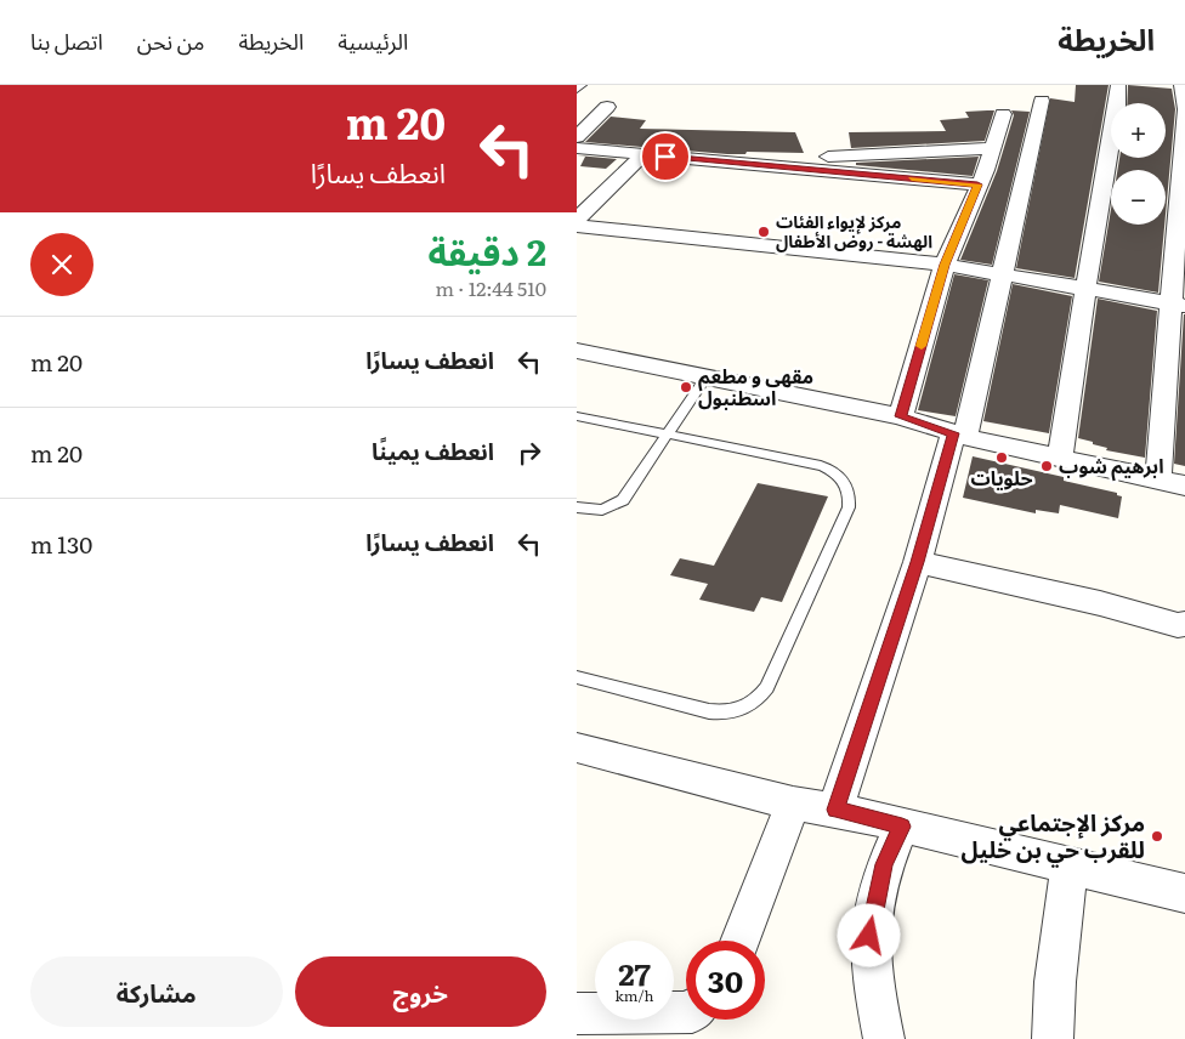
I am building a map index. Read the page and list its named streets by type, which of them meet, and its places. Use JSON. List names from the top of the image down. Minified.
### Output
{"places":["مركز لإيواء الفئات الهشة - روض الأطفال","مقهى و مطعم اسطنبول","حلويات","ابرهيم شوب","مركز الإجتماعي للقرب حي بن خليل"],"page":{"header":"الخريطة","nav":["الرئيسية","الخريطة","من نحن","اتصل بنا"],"turn":["20 m","انعطف يسارًا"],"map_buttons":["+","−"],"heading":["2 دقيقة","510 m · 12:44"],"list":[{"name":"انعطف يسارًا","value":"20 m"},{"name":"انعطف يمينًا","value":"20 m"},{"name":"انعطف يسارًا","value":"130 m"}],"speed":"27 km/h","limit":"30","buttons":["خروج","مشاركة"]}}
